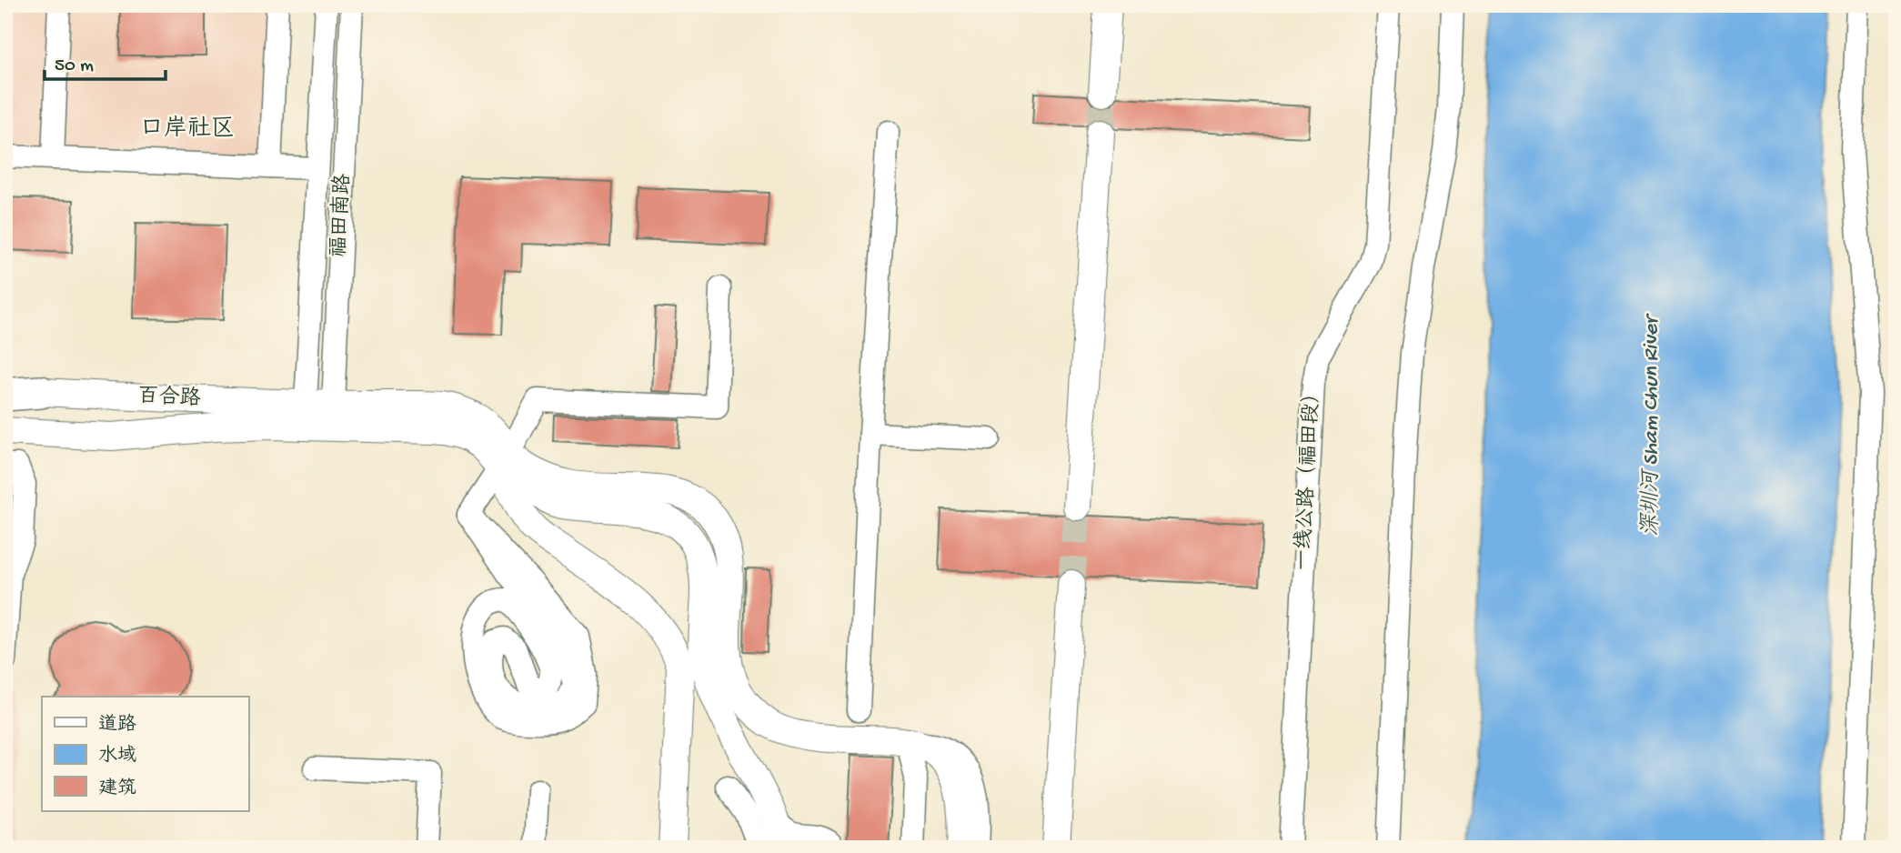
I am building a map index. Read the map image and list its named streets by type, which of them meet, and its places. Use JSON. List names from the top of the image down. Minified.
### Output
{"streets":{"main road":["百合路"],"street":["福田南路","一线公路（福田段）"]},"crossings":[["福田南路","百合路"]],"districts":["口岸社区"],"water":["深圳河 Sham Chun River"],"legend":["道路","水域","建筑"],"scale_bar":"50 m"}
